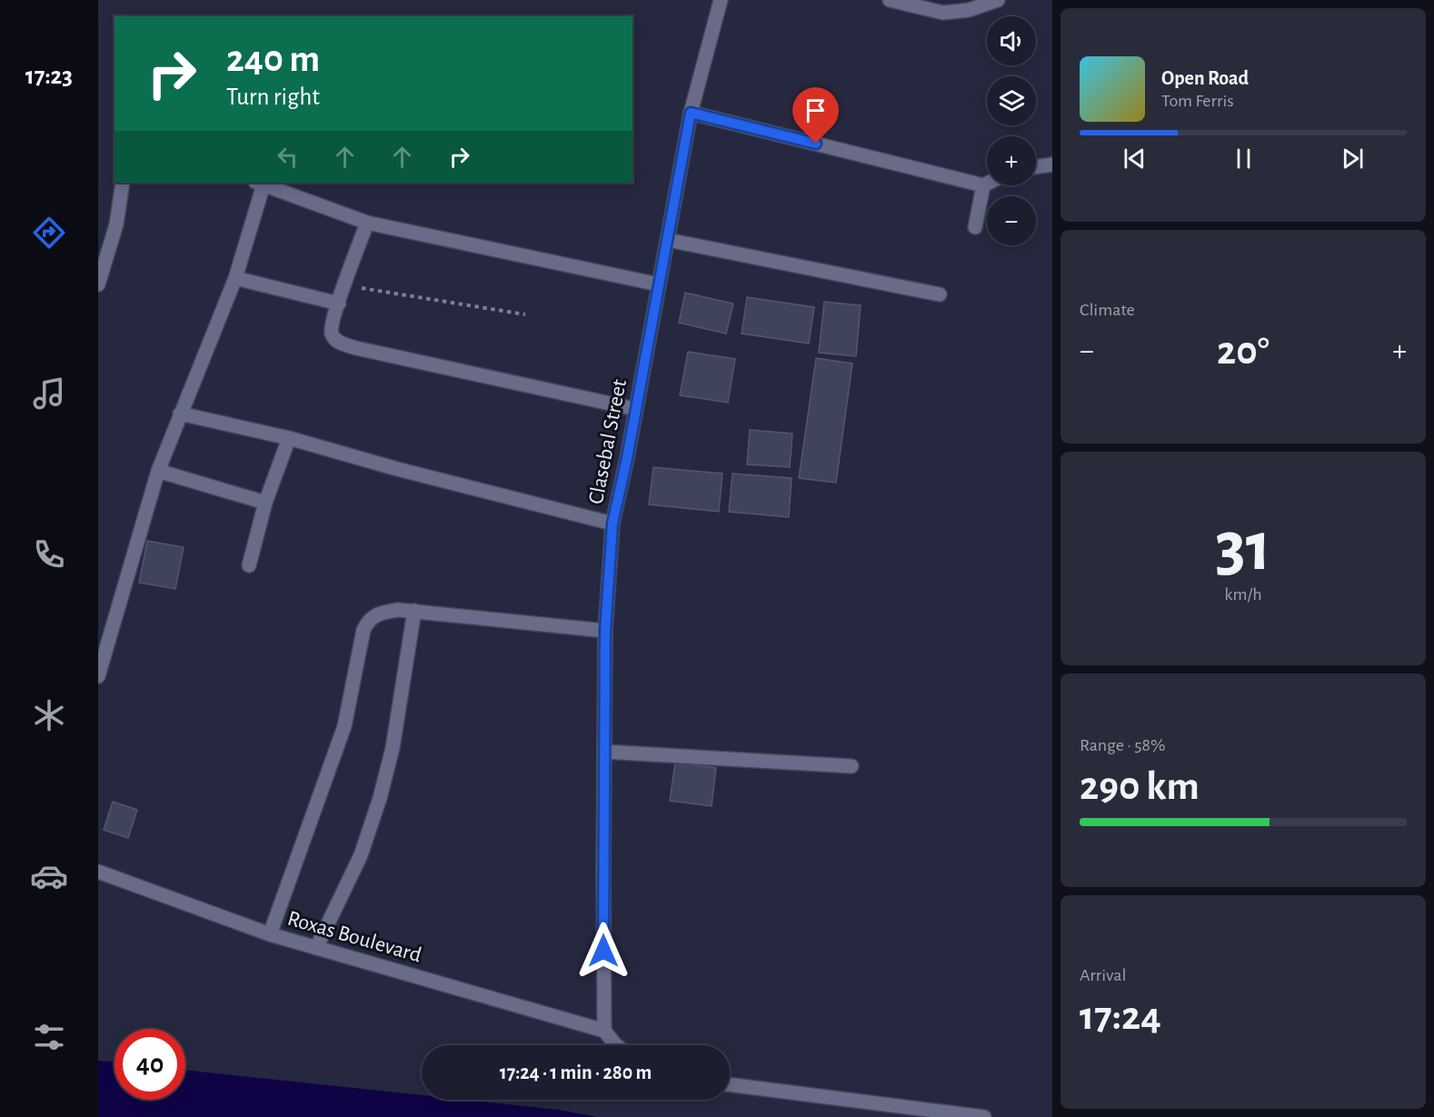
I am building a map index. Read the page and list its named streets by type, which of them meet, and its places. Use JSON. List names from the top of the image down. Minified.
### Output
{"streets":{"street":["Clasebal Street","Roxas Boulevard"]},"crossings":[["Clasebal Street","Roxas Boulevard"]],"page":{"tabs":"17:23","map_buttons":["+","−"],"turn":["240 m","Turn right"],"song":["Open Road","Tom Ferris"],"tile":["Climate",["31","km/h"],["Range · 58%","290 km"],["Arrival","17:24"]],"heat":["−","20°","+"],"limit":"40","trip":"17:24 · 1 min · 280 m"}}
